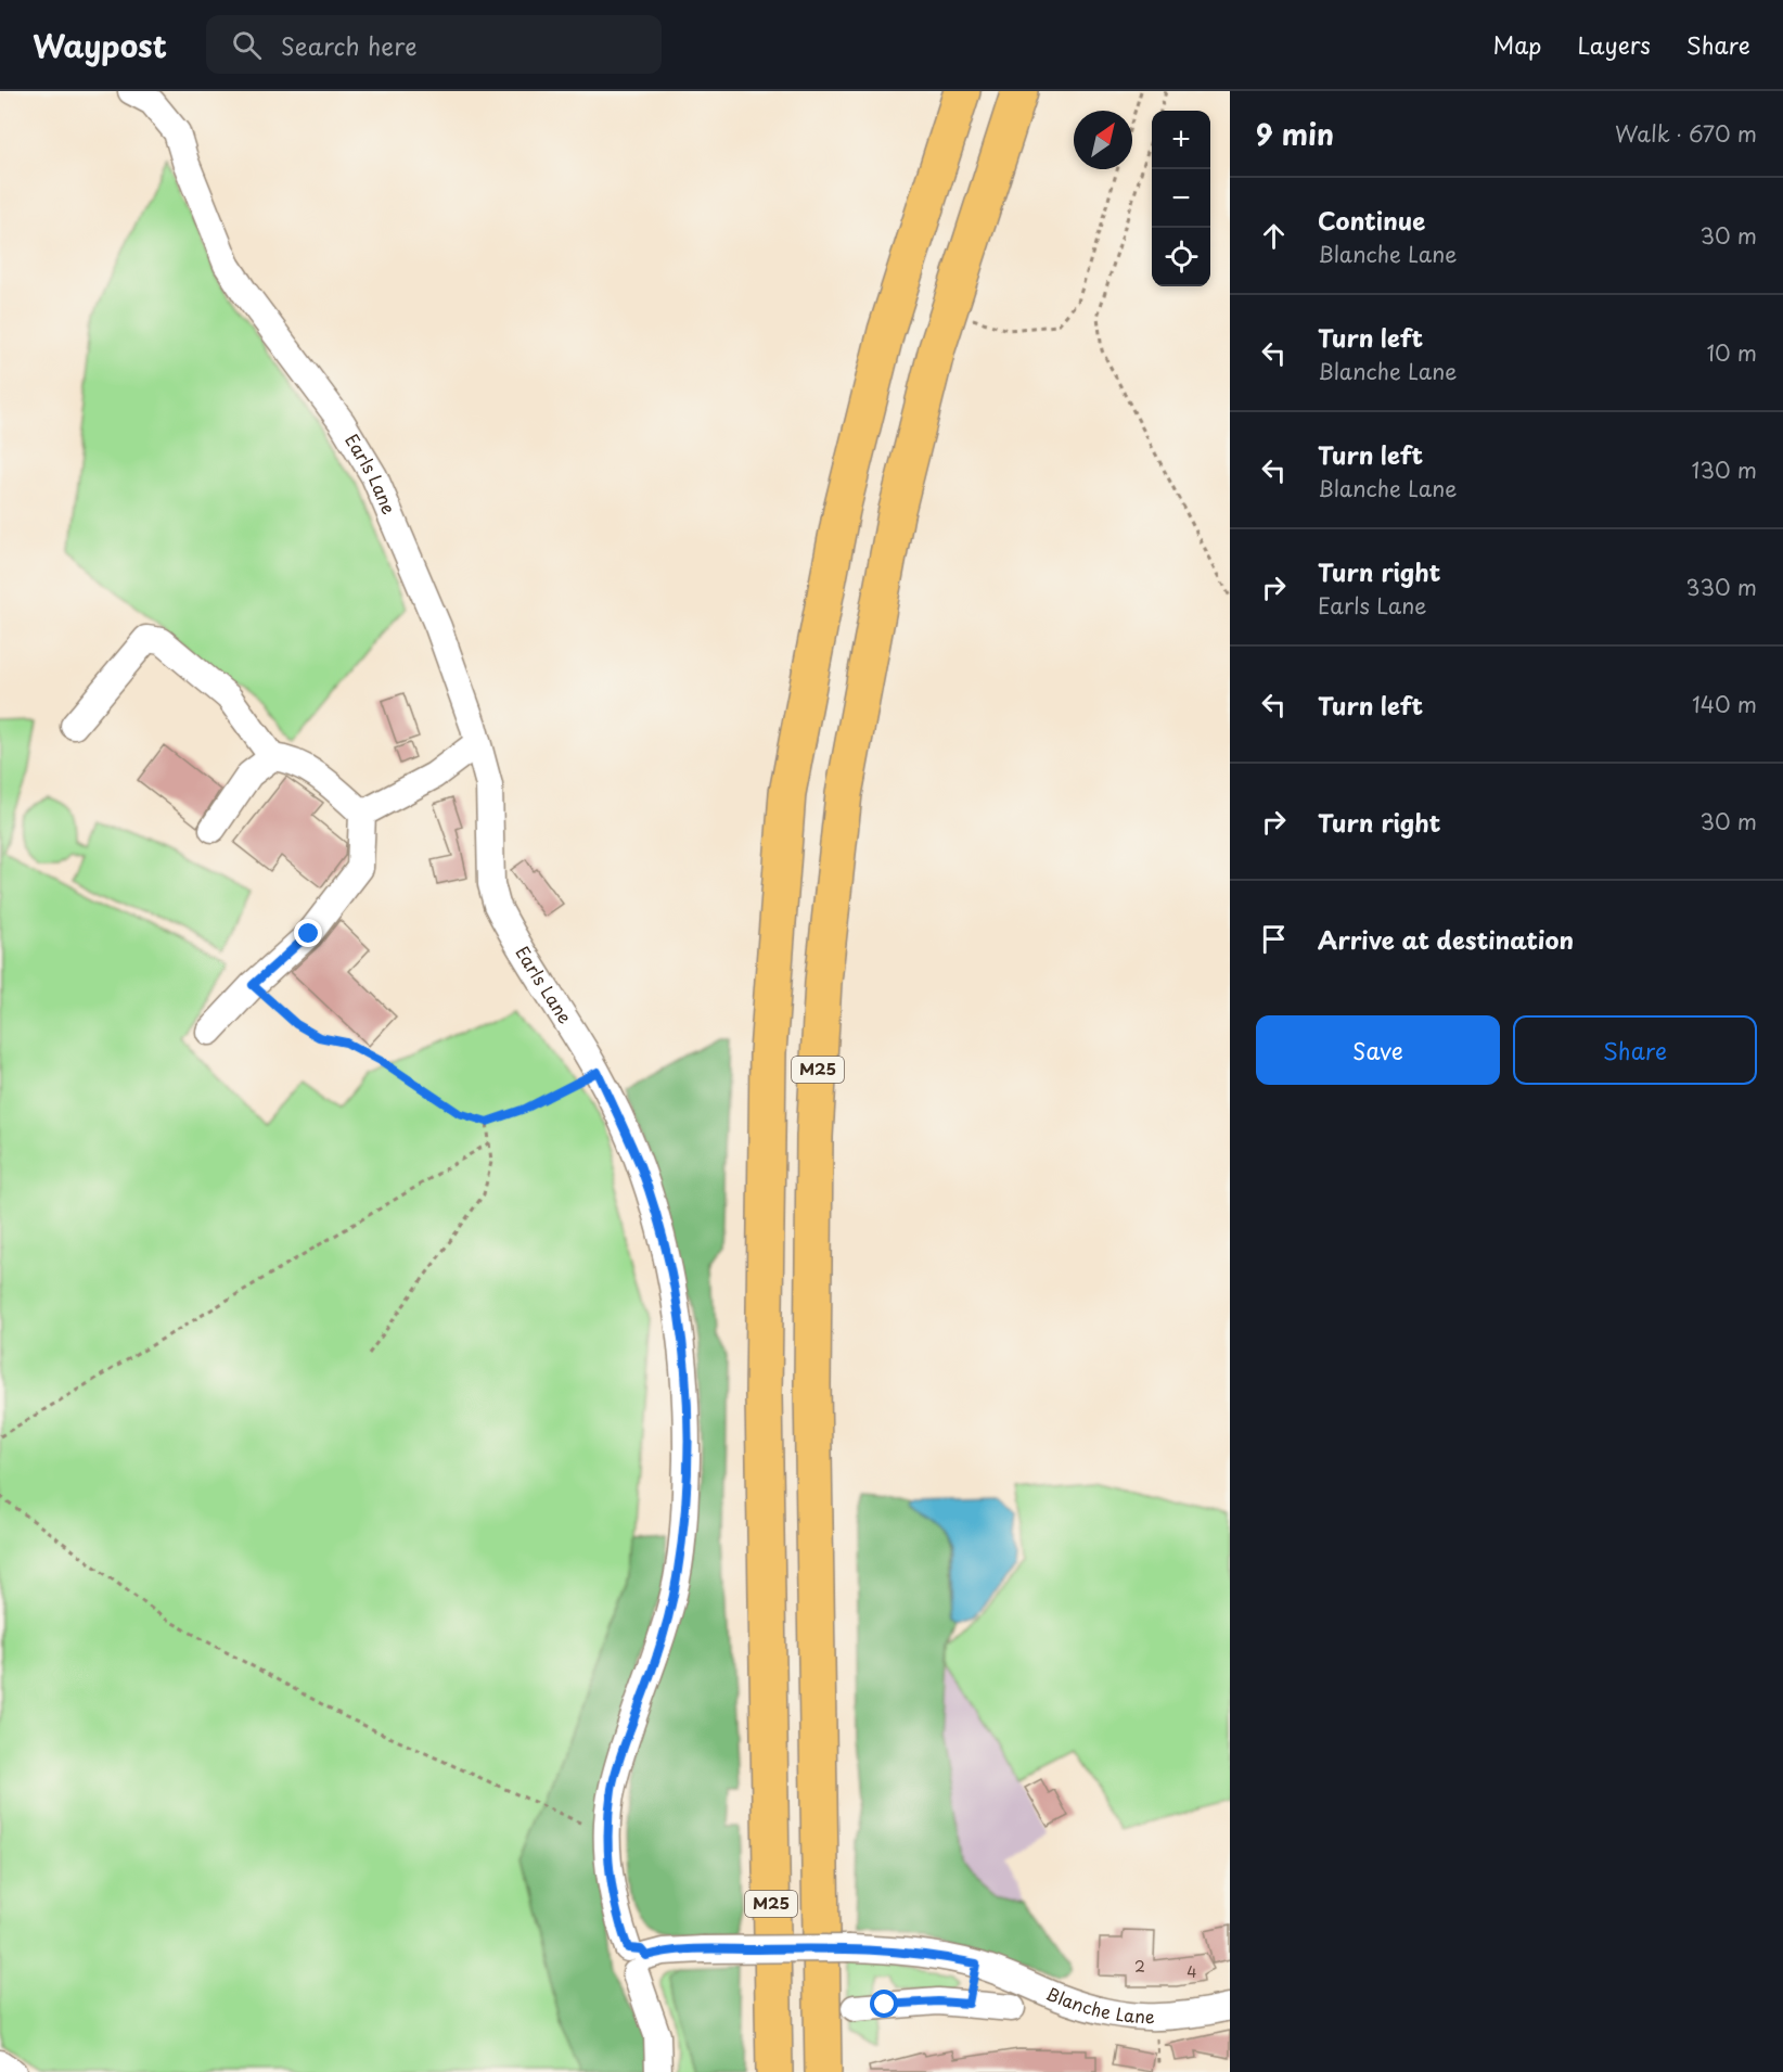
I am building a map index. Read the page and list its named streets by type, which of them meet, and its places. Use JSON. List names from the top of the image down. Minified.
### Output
{"streets":{"highway":["M25"],"street":["Earls Lane","Blanche Lane"]},"crossings":[["Earls Lane","Blanche Lane"]],"house_numbers":["2","4"],"north":"top right","page":{"header":"Waypost","search":"Search here","nav":["Map","Layers","Share"],"heading":["9 min","Walk · 670 m"],"map_buttons":["+","−"],"list":[["Continue","Blanche Lane","30 m"],["Turn left","Blanche Lane","10 m"],["Turn left","Blanche Lane","130 m"],["Turn right","Earls Lane","330 m"],["Turn left","140 m"],["Turn right","30 m"],"Arrive at destination"],"buttons":["Save","Share"]}}
